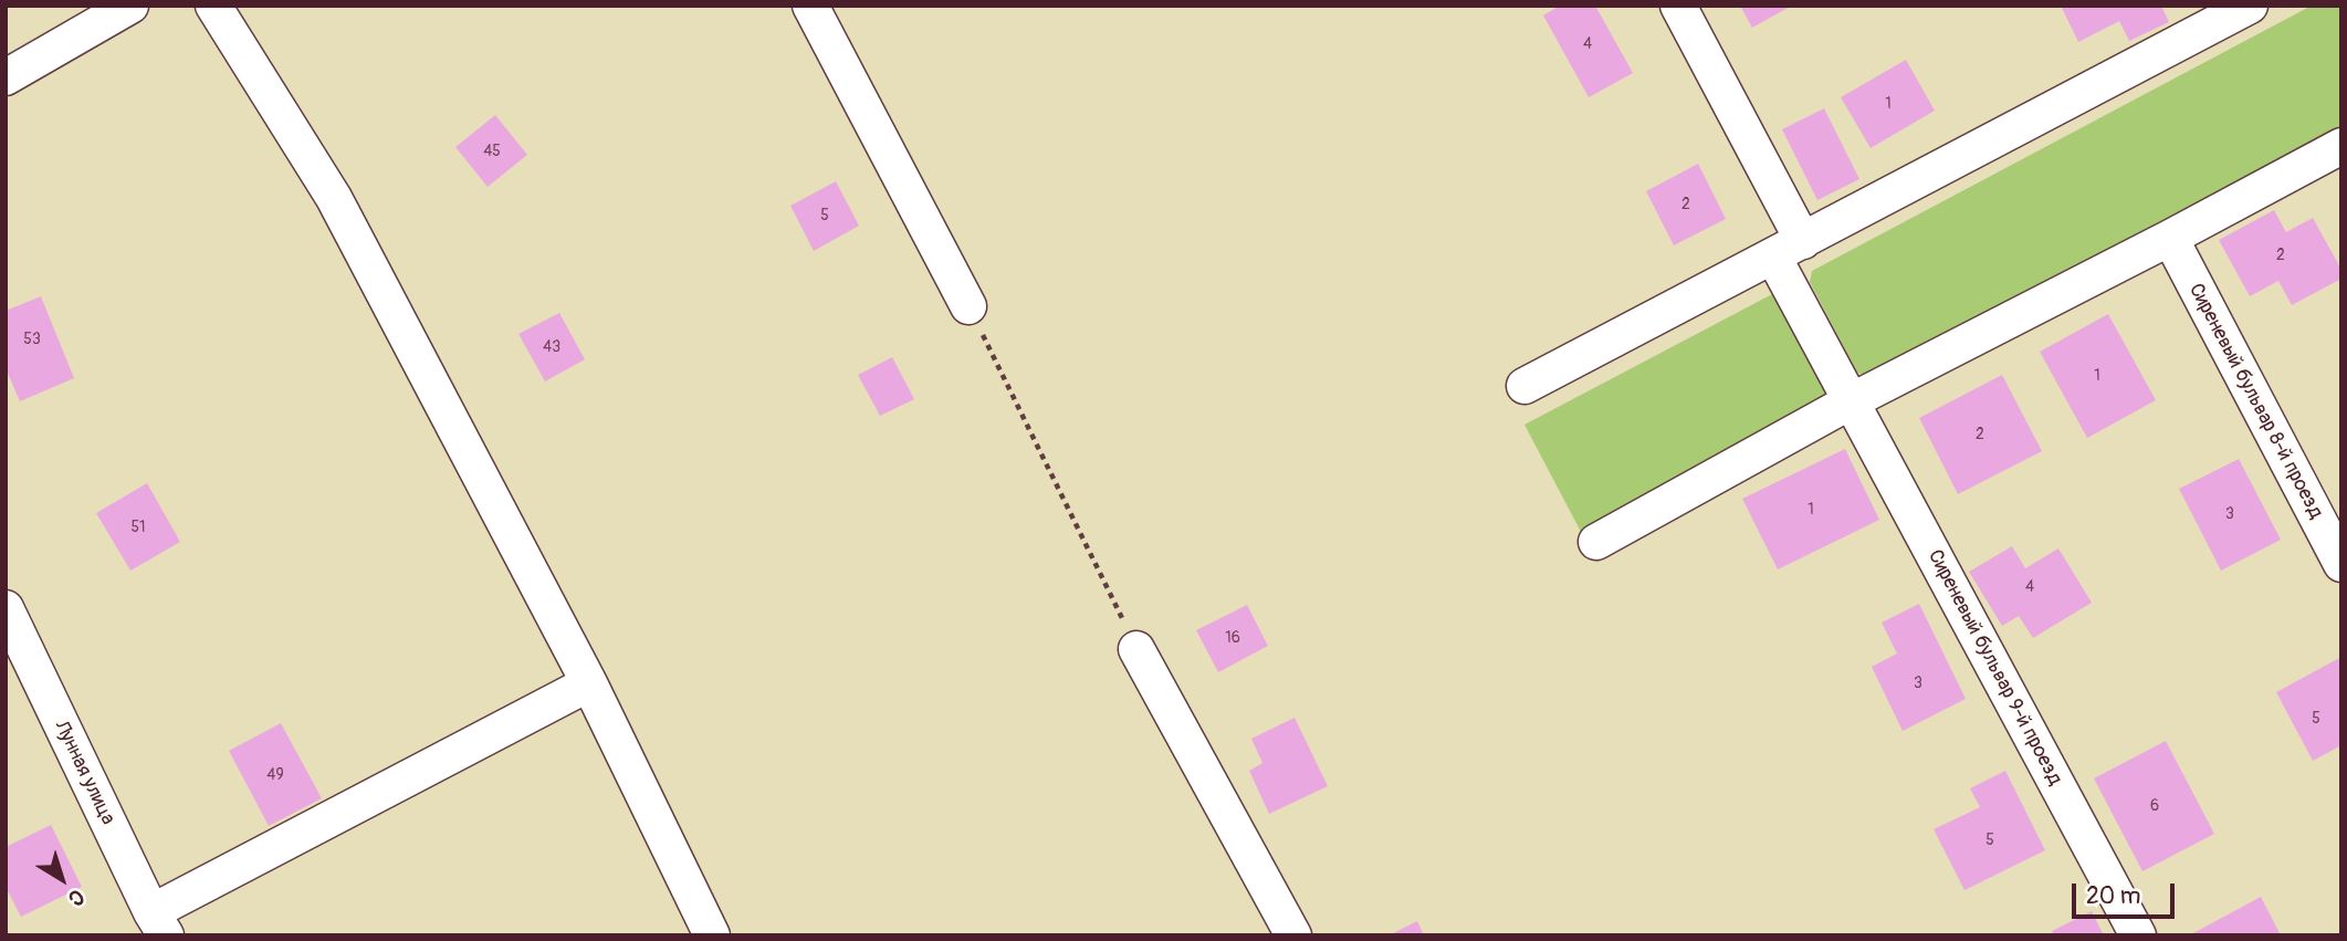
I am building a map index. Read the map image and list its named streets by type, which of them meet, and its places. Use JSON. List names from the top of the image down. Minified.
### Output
{"streets":{"street":["Сиреневый бульвар 8-й проезд","Сиреневый бульвар 9-й проезд","Лунная улица"]},"house_numbers":["4","1","45","2","5","2","53","43","1","2","1","3","51","4","16","3","5","49","6","5"],"scale_bar":"20 m","north":"bottom right"}
